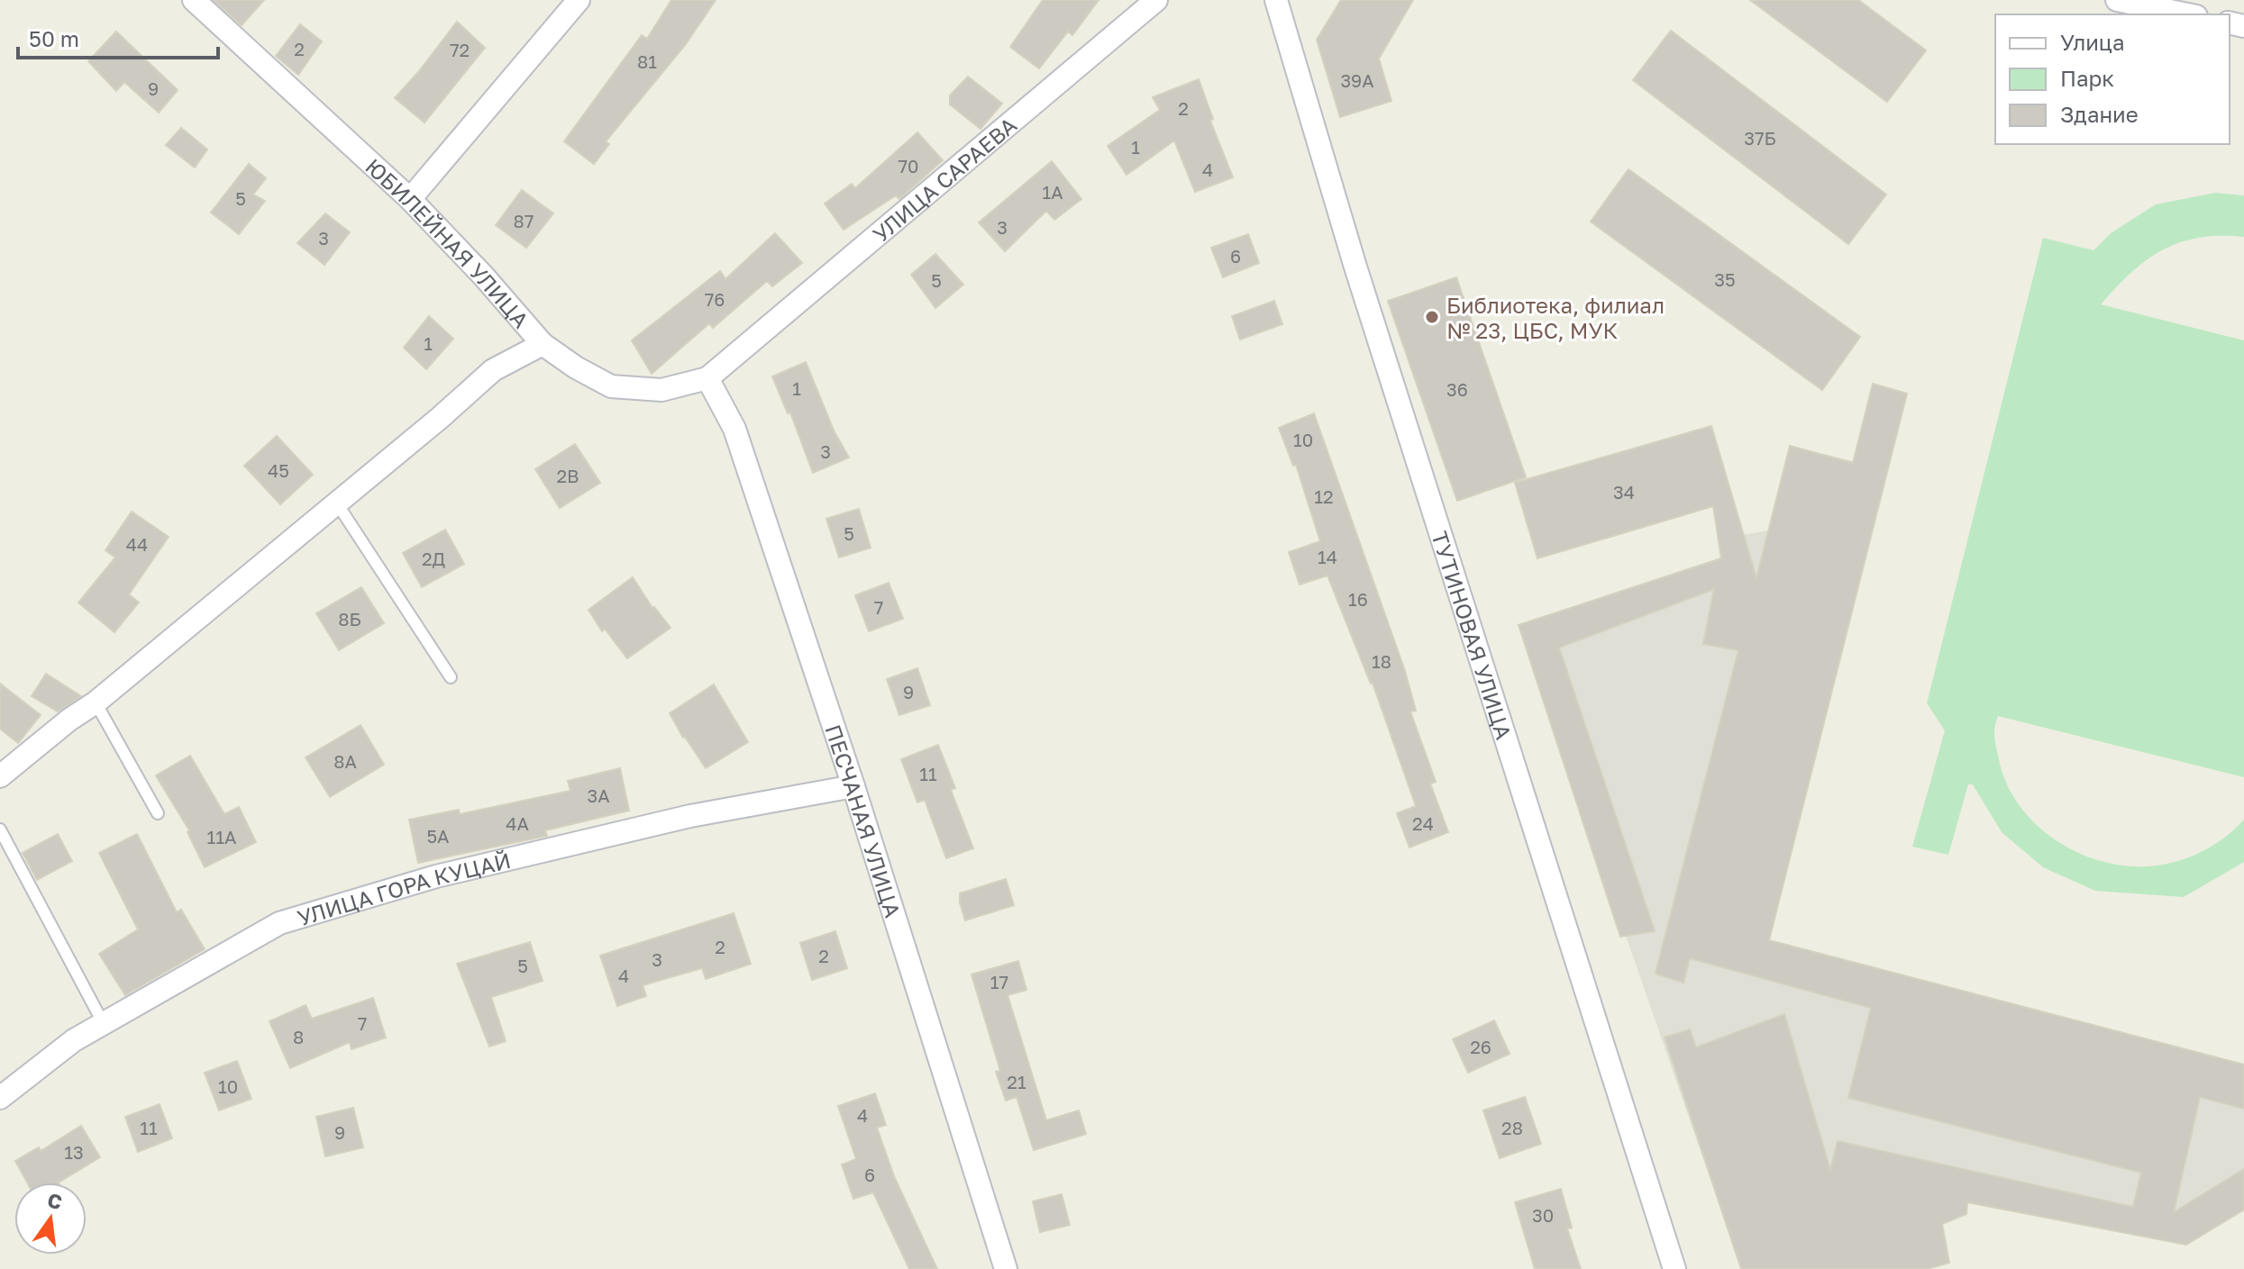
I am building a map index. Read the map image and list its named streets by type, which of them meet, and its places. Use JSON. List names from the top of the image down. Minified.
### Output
{"streets":{"street":["УЛИЦА САРАЕВА","ЮБИЛЕЙНАЯ УЛИЦА","ТУТИНОВАЯ УЛИЦА","ПЕСЧАНАЯ УЛИЦА","УЛИЦА ГОРА КУЦАЙ"]},"crossings":[["УЛИЦА САРАЕВА","ЮБИЛЕЙНАЯ УЛИЦА"],["ЮБИЛЕЙНАЯ УЛИЦА","ПЕСЧАНАЯ УЛИЦА"],["ПЕСЧАНАЯ УЛИЦА","УЛИЦА ГОРА КУЦАЙ"]],"places":["Библиотека, филиал № 23, ЦБС, МУК"],"house_numbers":["2","72","81","39А","9","2","37Б","1","70","4","1А","5","87","3","3","6","35","5","76","1","1","36","10","3","45","2В","34","12","5","44","14","2Д","16","7","8Б","18","9","8А","11","3А","4А","24","5А","11А","2","2","3","5","4","17","7","8","26","21","10","4","11","28","9","13","6","30"],"legend":["Улица","Парк","Здание"],"scale_bar":"50 m","north":"top"}
